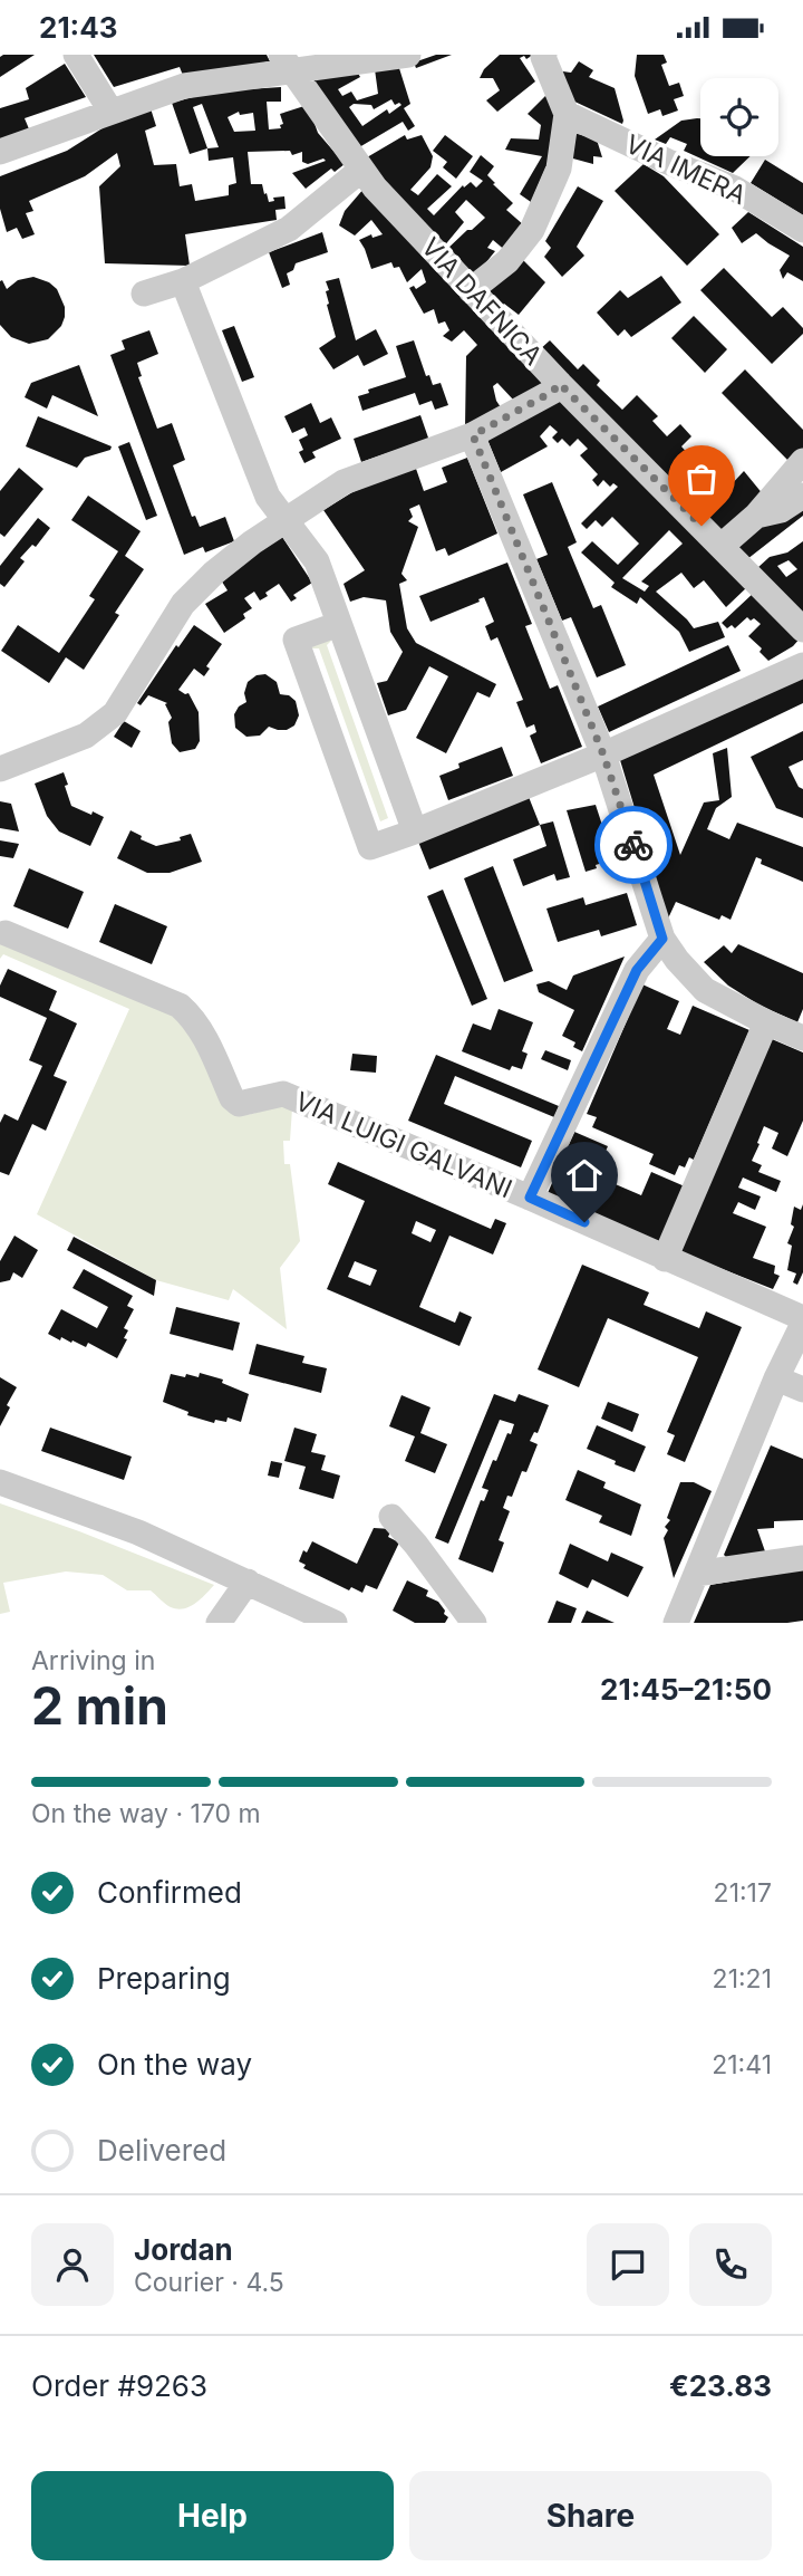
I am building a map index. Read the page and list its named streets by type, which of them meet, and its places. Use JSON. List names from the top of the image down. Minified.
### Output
{"streets":{"street":["VIA IMERA","VIA DAFNICA","VIA LUIGI GALVANI"]},"page":{"status":"21:43","heading":["2 min","Arriving in","21:45–21:50"],"panel":["Jordan","Courier · 4.5","Order #9263","€23.83"],"bar":"On the way · 170 m","list":[["Confirmed","21:17"],["Preparing","21:21"],["On the way","21:41"],"Delivered"],"buttons":["Help","Share"]}}
